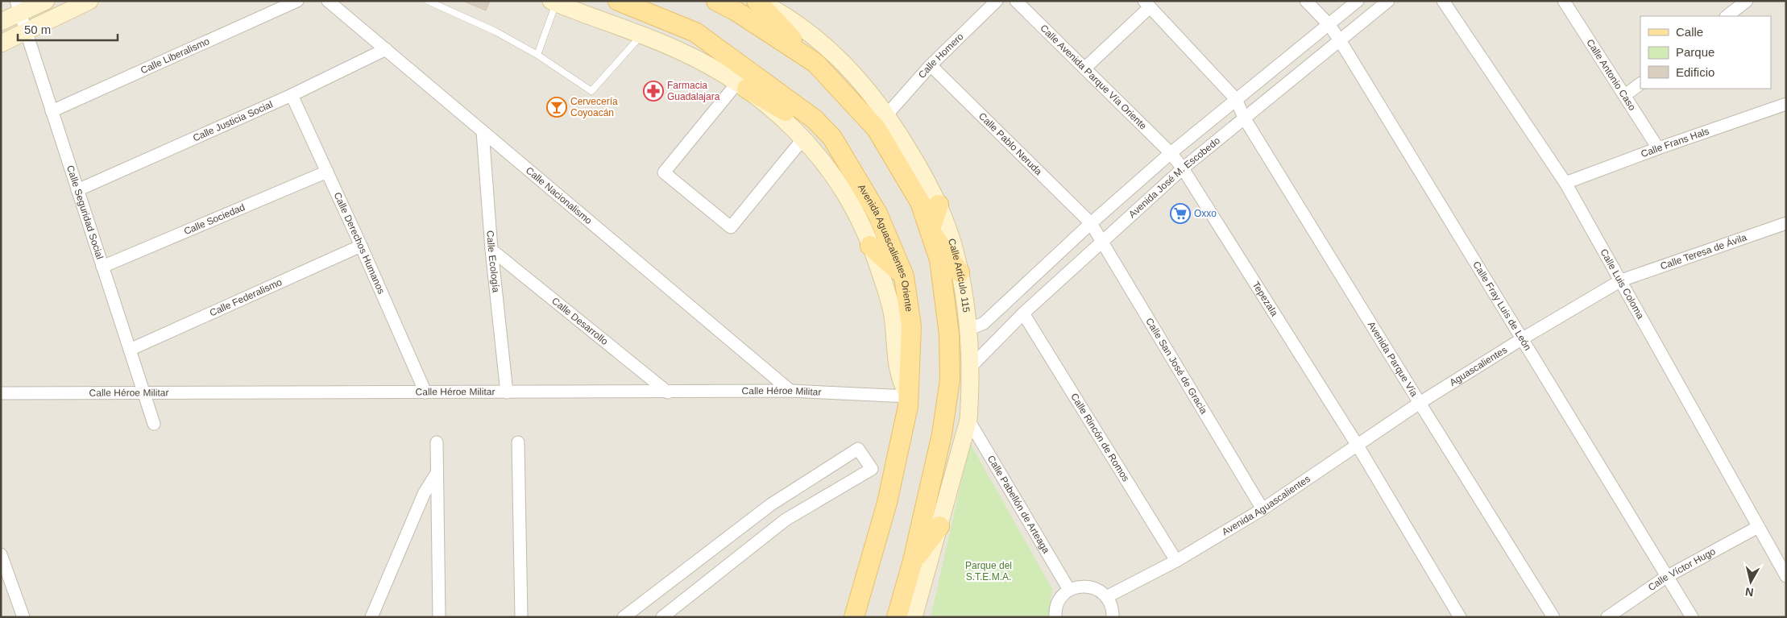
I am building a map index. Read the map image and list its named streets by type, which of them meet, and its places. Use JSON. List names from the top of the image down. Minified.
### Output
{"streets":{"main road":["Avenida Aguascalientes Oriente"],"street":["Calle Liberalismo","Calle Homero","Calle Antonio Caso","Calle Avenida Parque Vía Oriente","Calle Justicia Social","Calle Frans Hals","Calle Pablo Neruda","Avenida José M. Escobedo","Calle Nacionalismo","Calle Seguridad Social","Calle Sociedad","Calle Derechos Humanos","Calle Teresa de Ávila","Calle Ecología","Calle Artículo 115","Calle Luis Coloma","Calle Federalismo","Tepezala","Calle Fray Luis de León","Calle Desarrollo","Avenida Parque Vía","Calle San José de Gracia","Aguascalientes","Calle Héroe Militar","Calle Rincón de Romos","Calle Pabellón de Arteaga","Avenida Aguascalientes","Calle Víctor Hugo"]},"crossings":[["Calle Liberalismo","Calle Seguridad Social"],["Calle Homero","Calle Pablo Neruda"],["Calle Homero","Calle Artículo 115"],["Calle Antonio Caso","Calle Frans Hals"],["Calle Avenida Parque Vía Oriente","Avenida José M. Escobedo"],["Calle Avenida Parque Vía Oriente","Tepezala"],["Calle Justicia Social","Calle Nacionalismo"],["Calle Justicia Social","Calle Seguridad Social"],["Calle Justicia Social","Calle Derechos Humanos"],["Calle Frans Hals","Calle Luis Coloma"],["Calle Pablo Neruda","Avenida José M. Escobedo"],["Calle Pablo Neruda","Calle San José de Gracia"],["Avenida José M. Escobedo","Calle Artículo 115"],["Avenida José M. Escobedo","Tepezala"],["Avenida José M. Escobedo","Calle Fray Luis de León"],["Avenida José M. Escobedo","Avenida Parque Vía"],["Avenida José M. Escobedo","Calle San José de Gracia"],["Avenida José M. Escobedo","Calle Rincón de Romos"],["Calle Nacionalismo","Calle Ecología"],["Calle Nacionalismo","Calle Héroe Militar"],["Calle Seguridad Social","Calle Sociedad"],["Calle Seguridad Social","Calle Federalismo"],["Calle Seguridad Social","Calle Héroe Militar"],["Calle Sociedad","Calle Derechos Humanos"],["Calle Derechos Humanos","Calle Federalismo"],["Calle Derechos Humanos","Calle Héroe Militar"],["Avenida Aguascalientes Oriente","Calle Héroe Militar"],["Calle Teresa de Ávila","Calle Luis Coloma"],["Calle Teresa de Ávila","Aguascalientes"],["Calle Ecología","Calle Desarrollo"],["Calle Ecología","Calle Héroe Militar"],["Calle Artículo 115","Calle Pabellón de Arteaga"],["Calle Luis Coloma","Aguascalientes"],["Calle Luis Coloma","Calle Víctor Hugo"],["Tepezala","Avenida Aguascalientes"],["Calle Fray Luis de León","Aguascalientes"],["Calle Fray Luis de León","Calle Víctor Hugo"],["Calle Desarrollo","Calle Héroe Militar"],["Avenida Parque Vía","Aguascalientes"],["Avenida Parque Vía","Avenida Aguascalientes"],["Calle San José de Gracia","Avenida Aguascalientes"],["Aguascalientes","Avenida Aguascalientes"],["Calle Rincón de Romos","Avenida Aguascalientes"]],"parks":["Parque del S.T.E.M.A."],"places":{"pharmacy":["Farmacia Guadalajara"],"bar":["Cervecería Coyoacán"],"supermarket":["Oxxo"]},"legend":["Calle","Parque","Edificio"],"scale_bar":"50 m","north":"bottom"}
